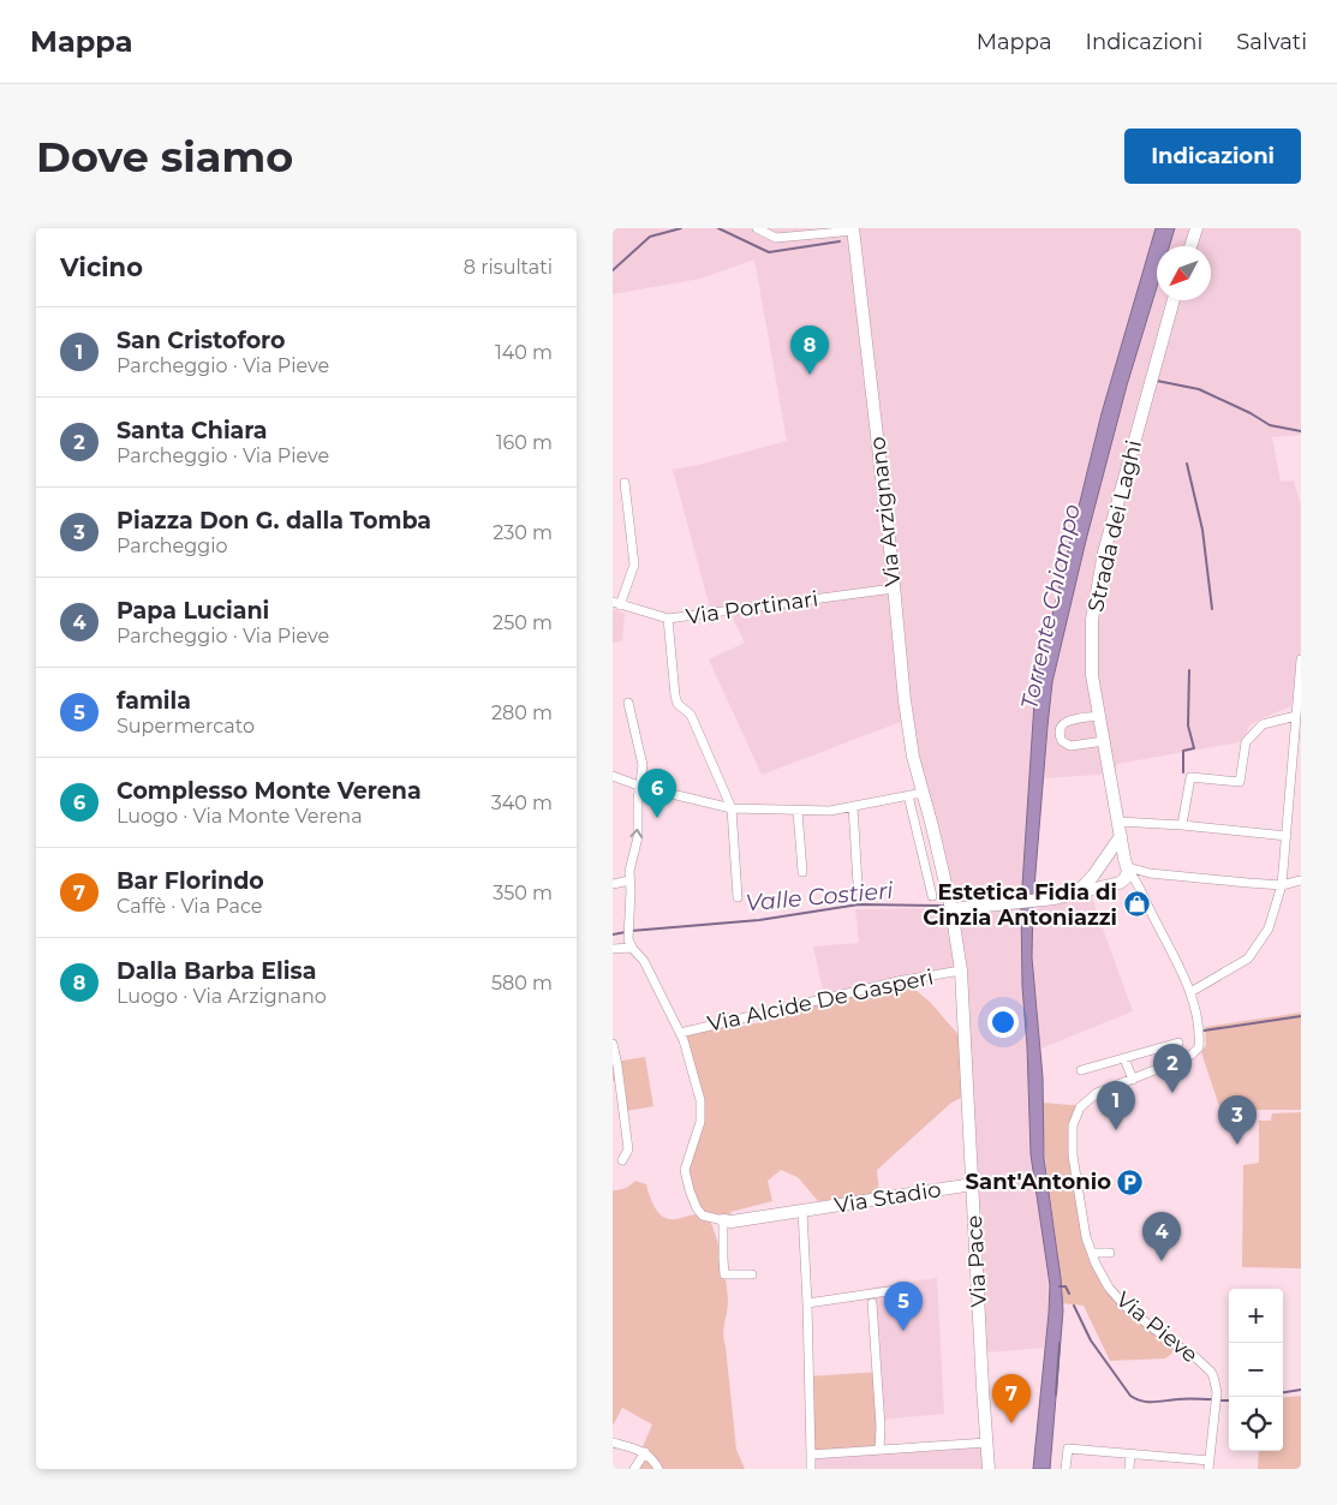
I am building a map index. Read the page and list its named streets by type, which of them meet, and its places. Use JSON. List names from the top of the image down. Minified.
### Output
{"streets":{"main road":["Via Arzignano","Strada dei Laghi","Via Stadio","Via Pace"],"street":["Via Portinari","Via Alcide De Gasperi","Via Pieve"]},"crossings":[["Via Arzignano","Via Portinari"],["Via Arzignano","Via Pace"],["Via Alcide De Gasperi","Via Pace"],["Via Stadio","Via Pace"]],"water":["Torrente Chiampo","Valle Costieri"],"places":{"shop":["Estetica Fidia di Cinzia Antoniazzi"],"parking":["Sant'Antonio"]},"north":"bottom left","page":{"header":"Mappa","nav":["Mappa","Indicazioni","Salvati"],"buttons":"Indicazioni","title":"Dove siamo","heading":["Vicino","8 risultati"],"list":[{"mark":"1","name":"San Cristoforo","note":"Parcheggio · Via Pieve","value":"140 m"},{"mark":"2","name":"Santa Chiara","note":"Parcheggio · Via Pieve","value":"160 m"},{"mark":"3","name":"Piazza Don G. dalla Tomba","note":"Parcheggio","value":"230 m"},{"mark":"4","name":"Papa Luciani","note":"Parcheggio · Via Pieve","value":"250 m"},{"mark":"5","name":"famila","note":"Supermercato","value":"280 m"},{"mark":"6","name":"Complesso Monte Verena","note":"Luogo · Via Monte Verena","value":"340 m"},{"mark":"7","name":"Bar Florindo","note":"Caffè · Via Pace","value":"350 m"},{"mark":"8","name":"Dalla Barba Elisa","note":"Luogo · Via Arzignano","value":"580 m"}],"pins":["8","6","2","1","3","4","5","7"],"map_buttons":["+","−"]}}
